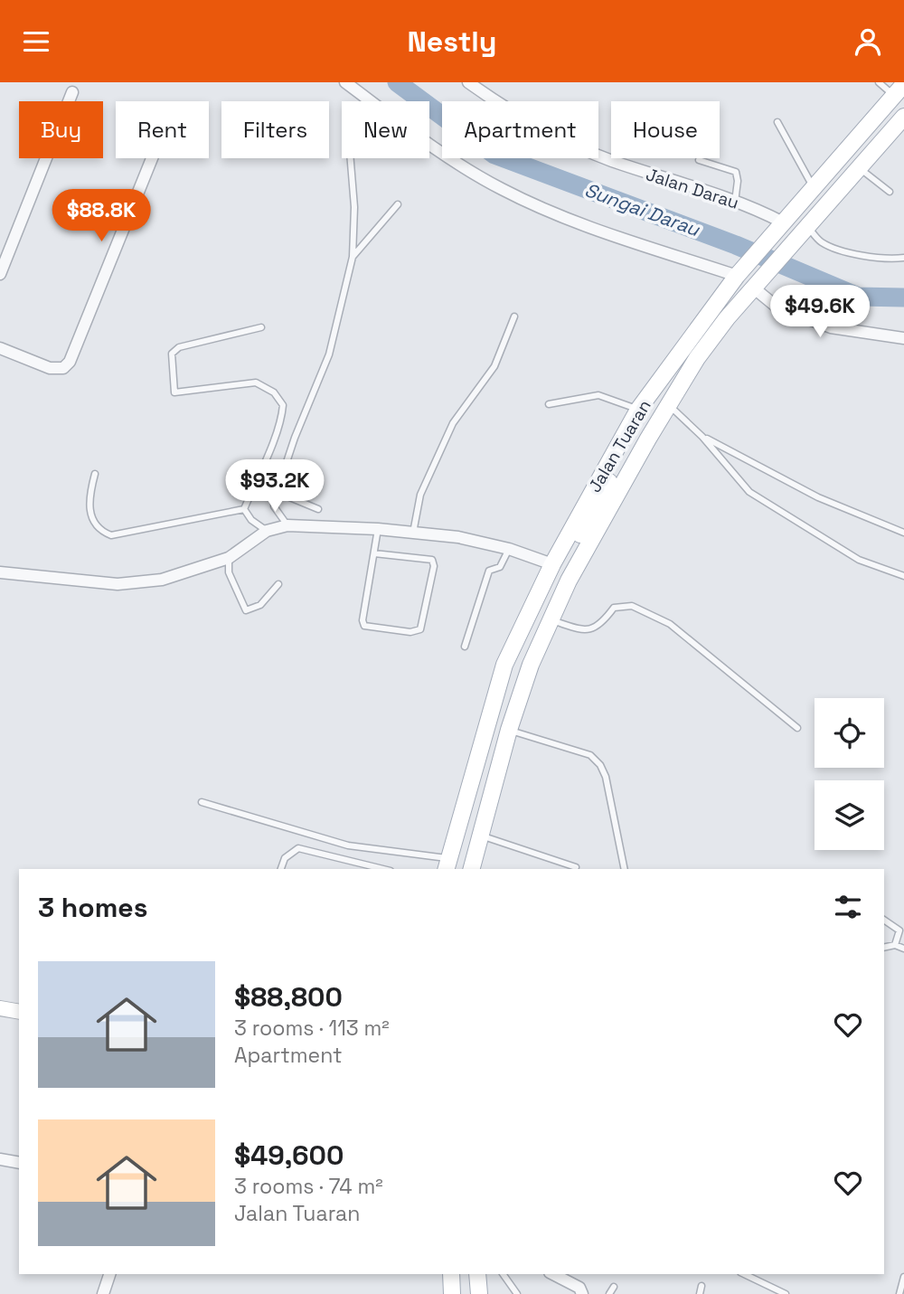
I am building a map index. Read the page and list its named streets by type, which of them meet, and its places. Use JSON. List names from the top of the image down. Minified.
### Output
{"streets":{"main road":["Jalan Tuaran"],"street":["Jalan Darau"]},"crossings":[["Jalan Darau","Jalan Tuaran"]],"water":["Sungai Darau"],"page":{"header":"Nestly","chip":["Buy","Rent","Filters","New","Apartment","House"],"price":["$88.8K","$49.6K","$93.2K"],"heading":"3 homes","list":[{"name":"$88,800","note":"3 rooms · 113 m² · Apartment"},{"name":"$49,600","note":"3 rooms · 74 m² · Jalan Tuaran"}]}}
